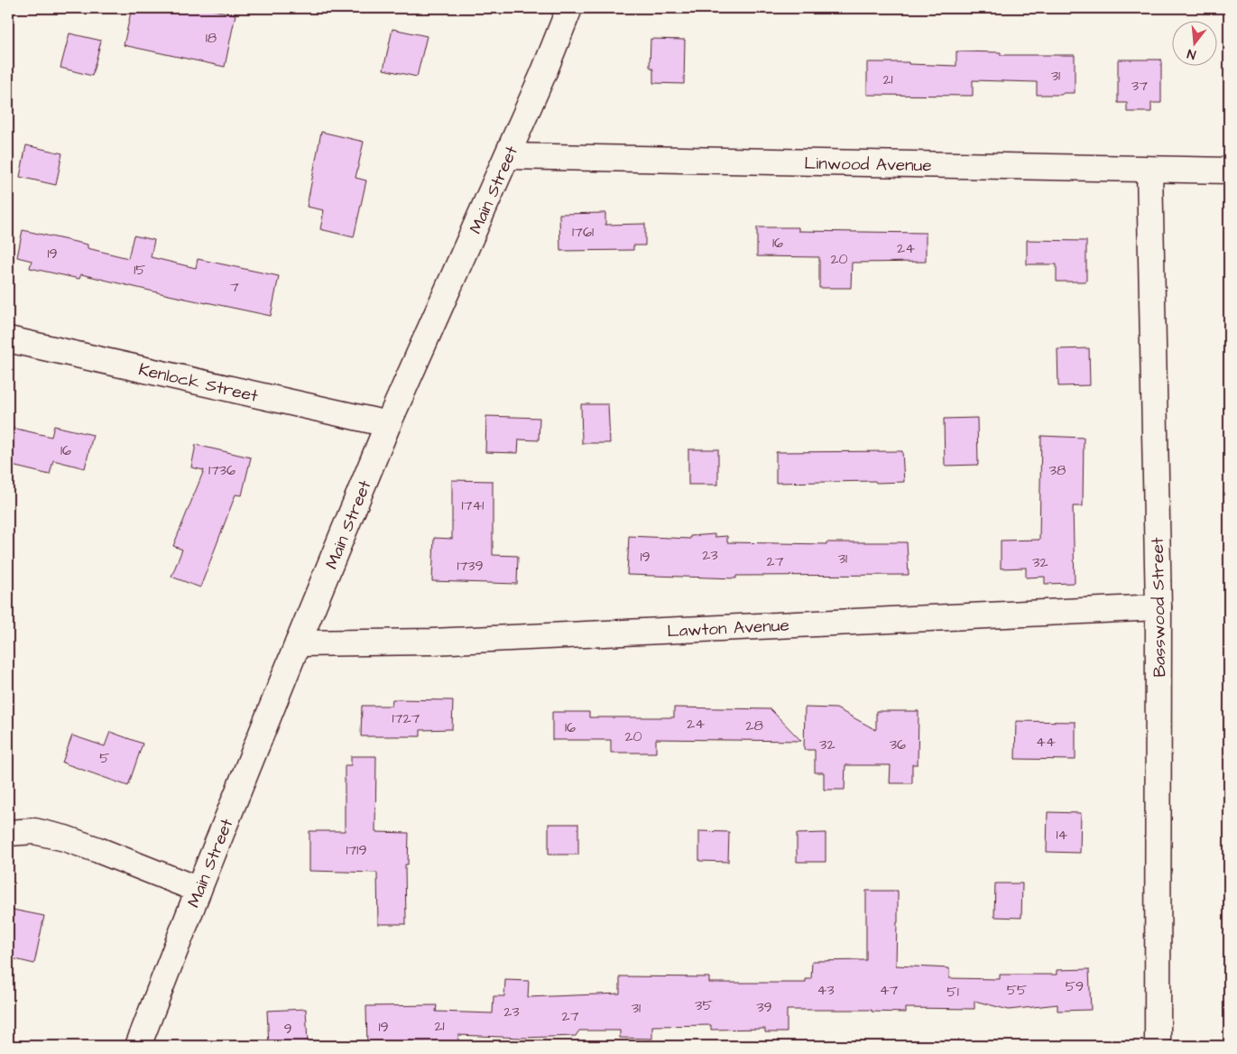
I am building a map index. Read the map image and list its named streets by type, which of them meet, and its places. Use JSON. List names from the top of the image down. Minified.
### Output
{"streets":{"street":["Linwood Avenue","Main Street","Kenlock Street","Basswood Street","Lawton Avenue"]},"crossings":[["Linwood Avenue","Main Street"],["Linwood Avenue","Basswood Street"],["Main Street","Kenlock Street"],["Main Street","Lawton Avenue"],["Basswood Street","Lawton Avenue"]],"house_numbers":["18","31","21","37","1761","16","24","19","20","15","7","16","1736","38","1741","23","19","31","27","32","1739","1727","24","28","16","20","44","32","36","5","14","1719","59","43","47","55","51","35","39","31","23","27","21","19","9"],"north":"bottom"}
